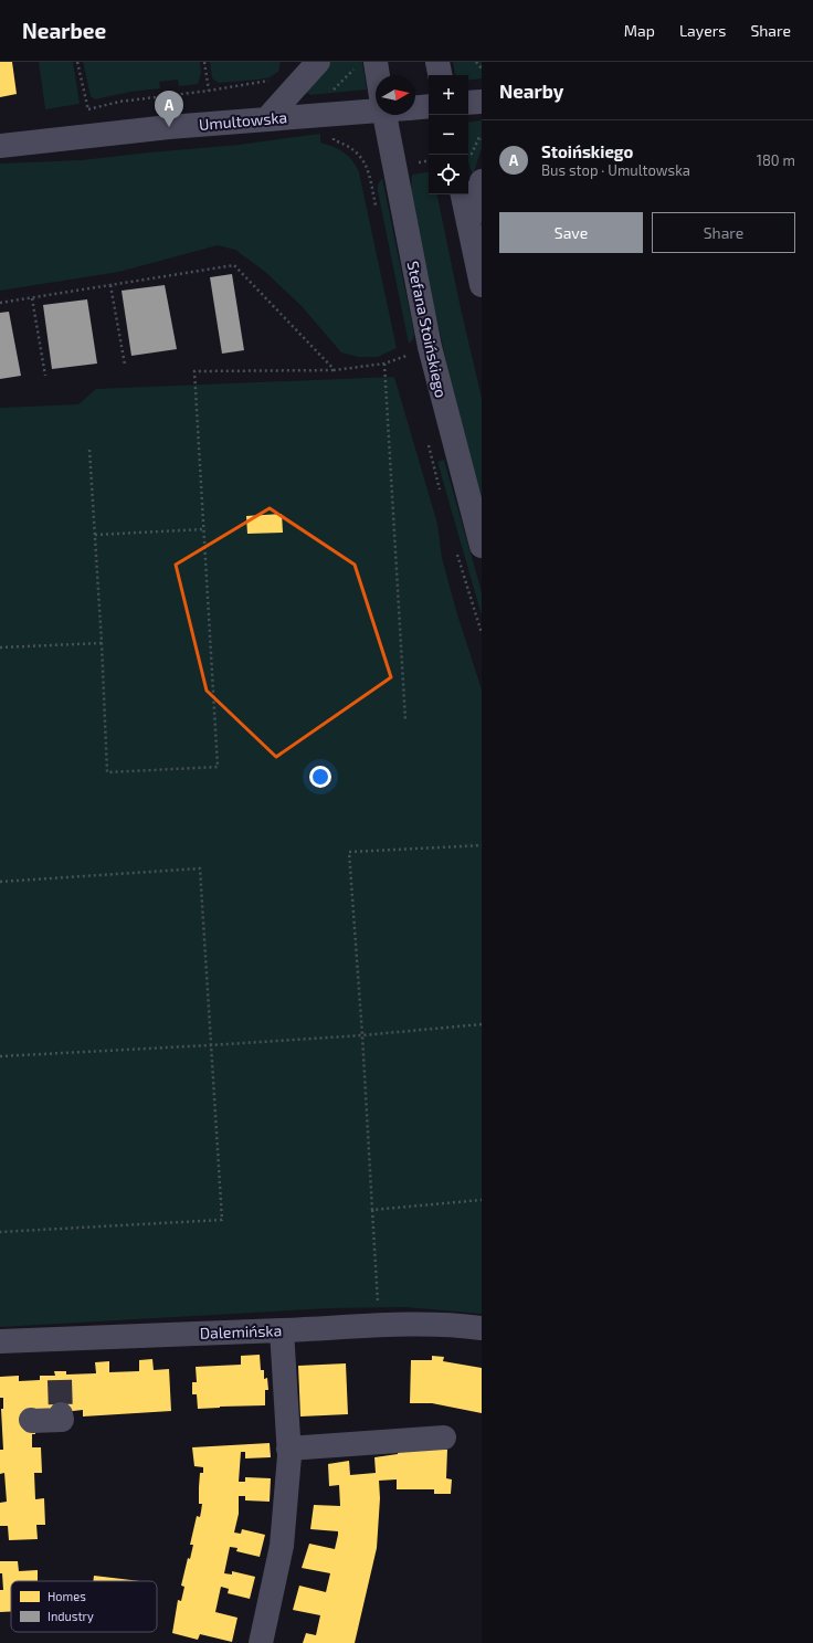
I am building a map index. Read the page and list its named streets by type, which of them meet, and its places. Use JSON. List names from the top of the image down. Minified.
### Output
{"streets":{"street":["Umultowska","Stefana Stoińskiego","Dalemińska"]},"legend":["Homes","Industry"],"north":"right","page":{"header":"Nearbee","nav":["Map","Layers","Share"],"heading":"Nearby","map_buttons":["+","−"],"pins":"A","list":[{"mark":"A","name":"Stoińskiego","note":"Bus stop · Umultowska","value":"180 m"}],"buttons":["Save","Share"]}}
